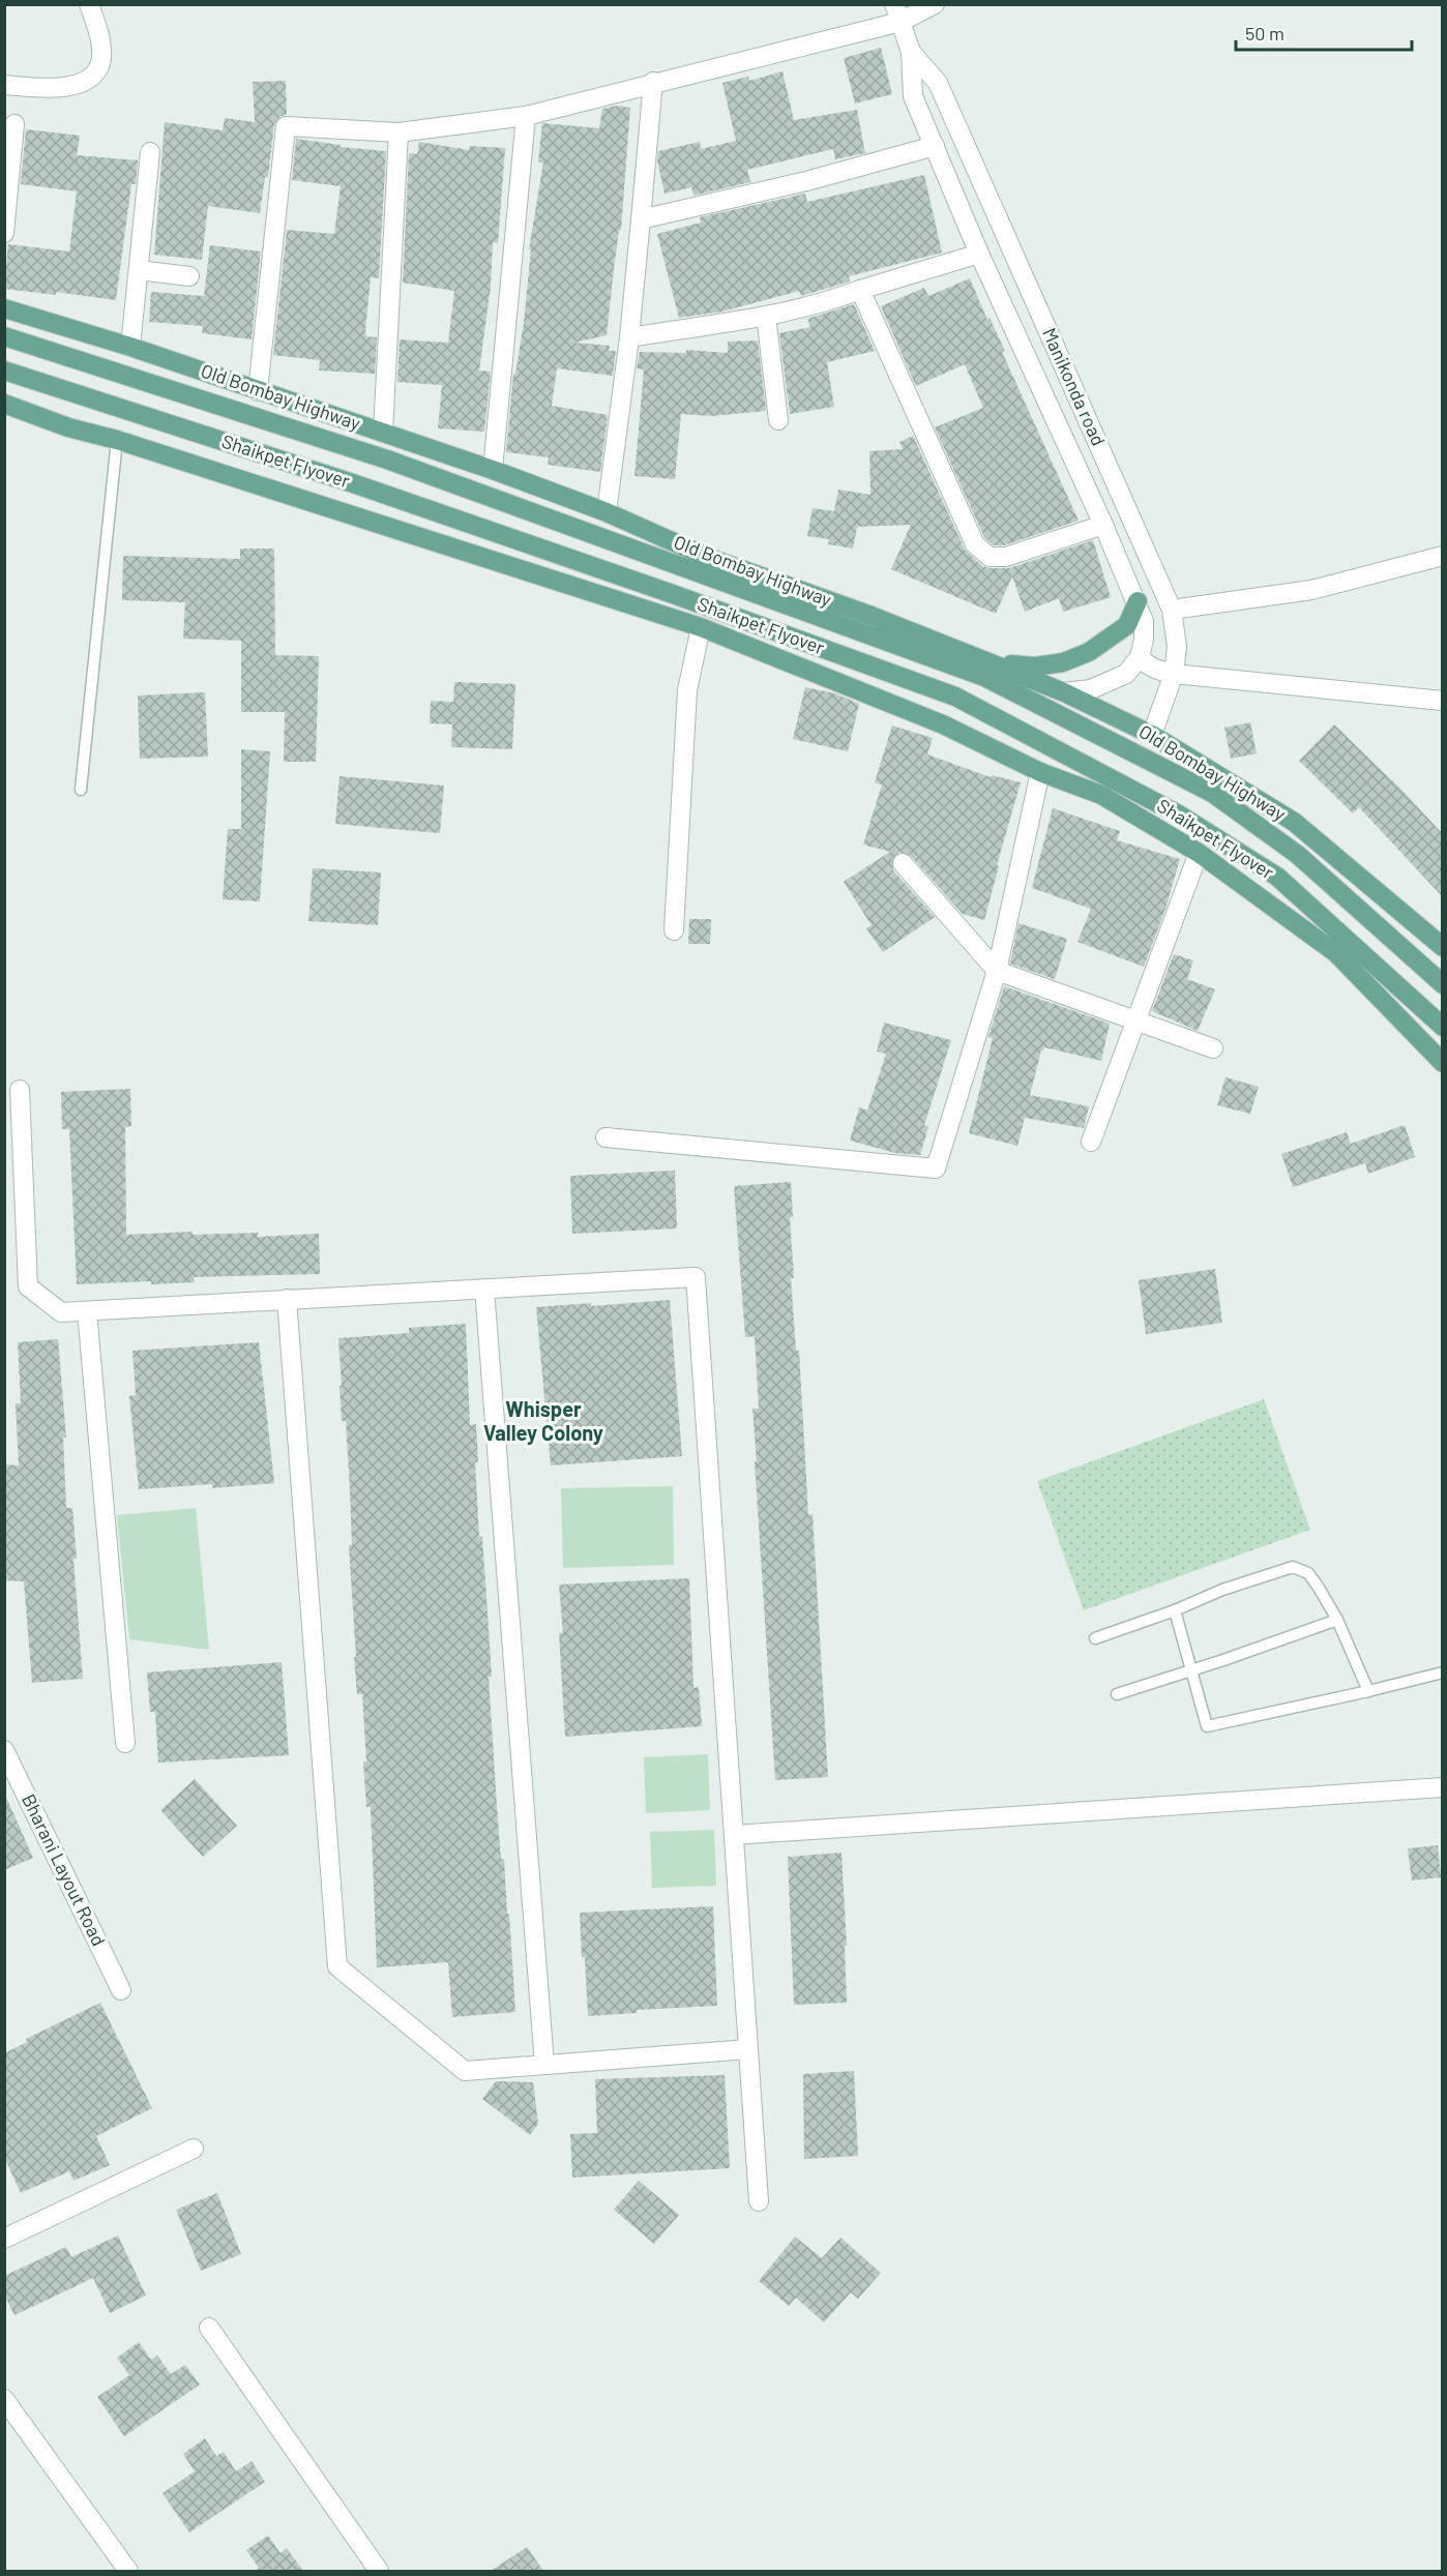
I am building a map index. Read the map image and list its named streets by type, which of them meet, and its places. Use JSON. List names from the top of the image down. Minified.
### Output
{"streets":{"main road":["Old Bombay Highway","Shaikpet Flyover"],"street":["Manikonda road","Bharani Layout Road"]},"crossings":[["Manikonda road","Old Bombay Highway"]],"districts":["Whisper Valley Colony"],"scale_bar":"50 m"}
